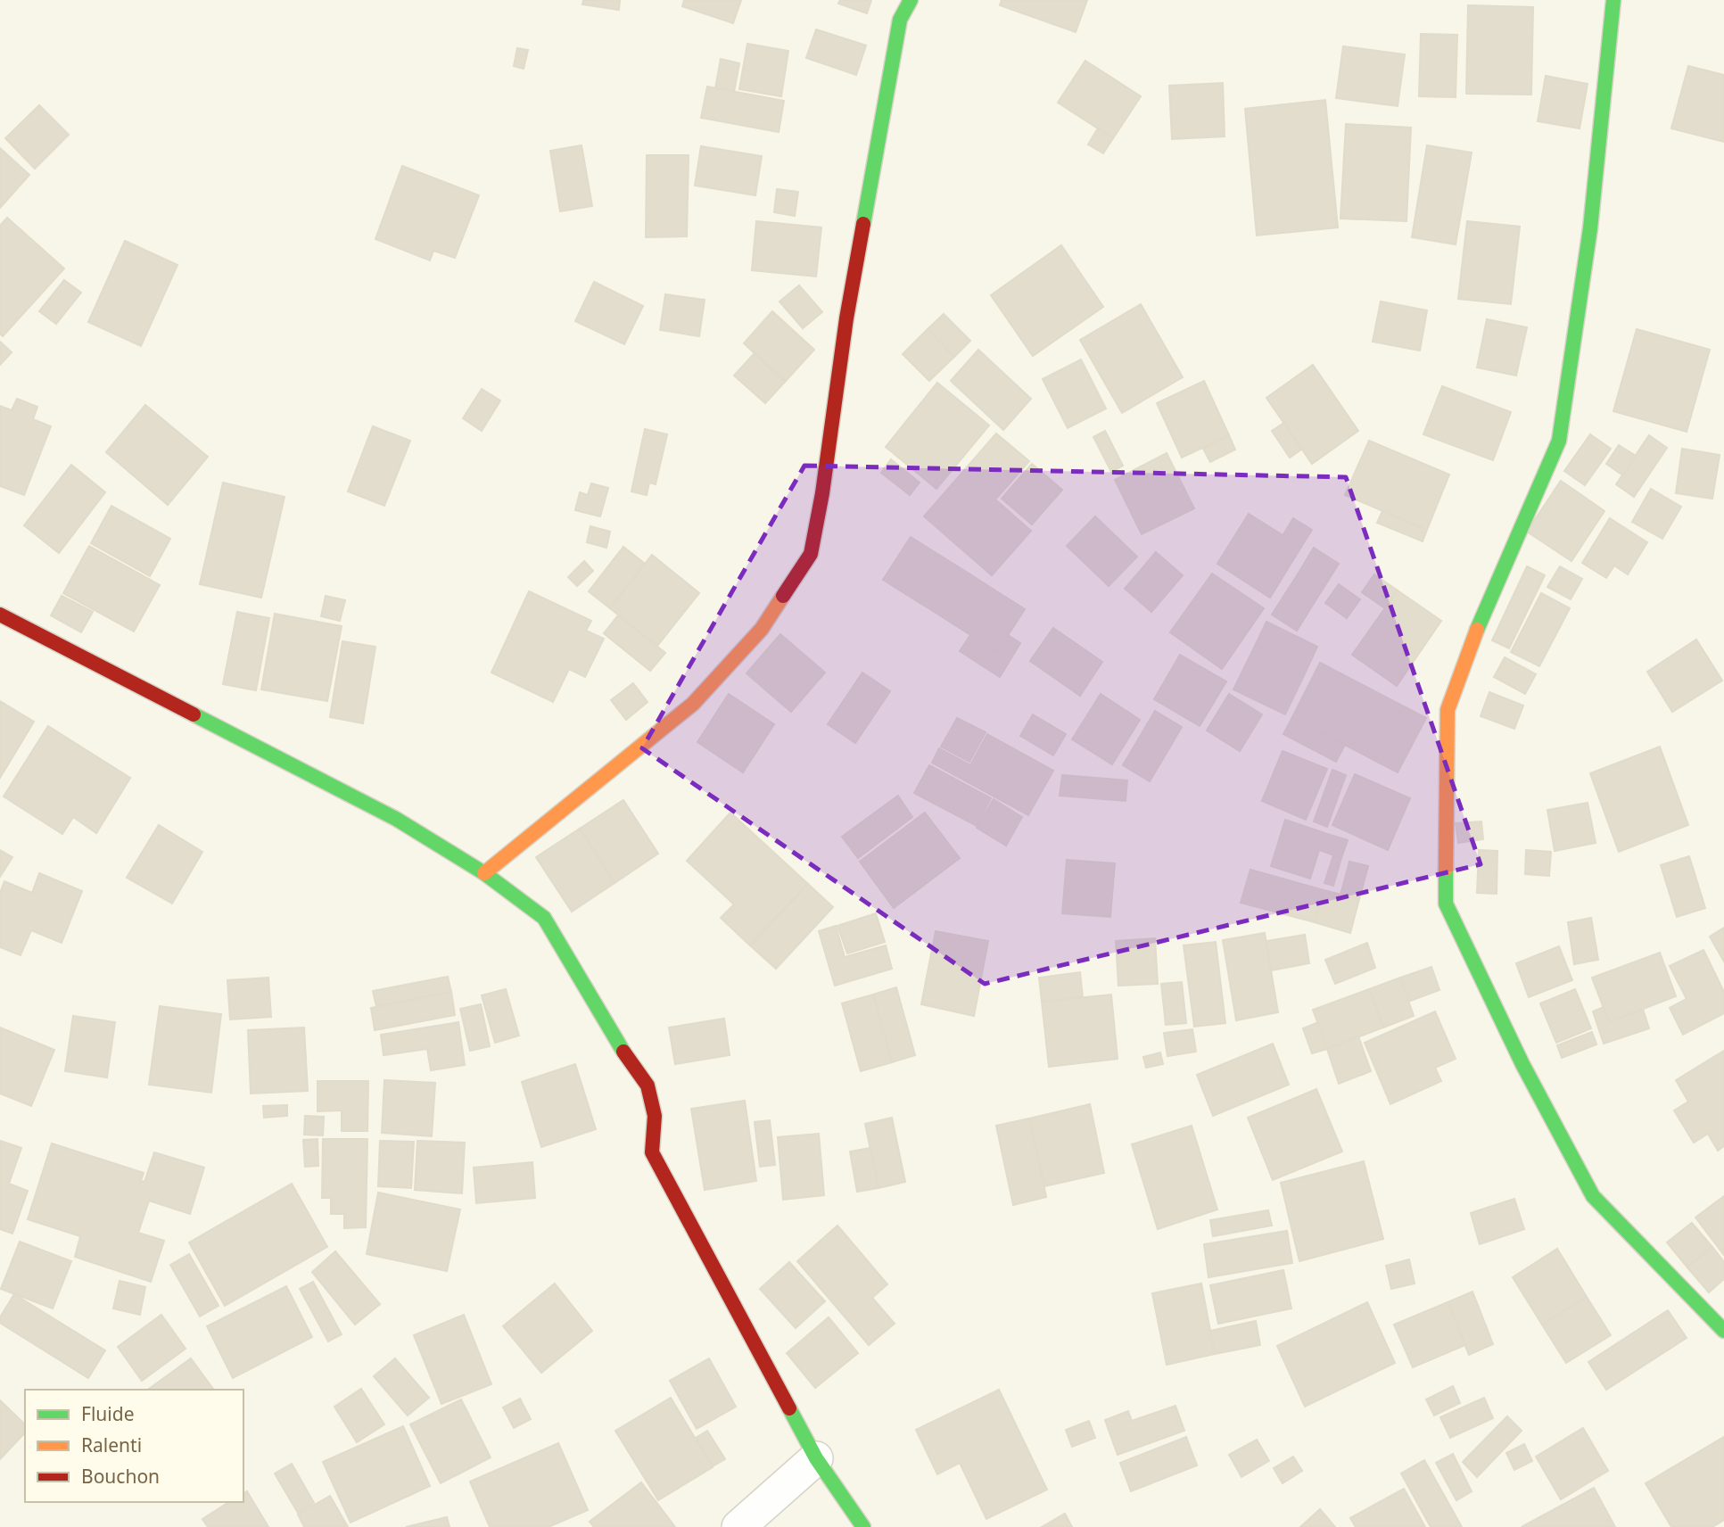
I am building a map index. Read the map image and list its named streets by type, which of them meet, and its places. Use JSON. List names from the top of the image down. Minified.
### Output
{"legend":["Fluide","Ralenti","Bouchon"]}
